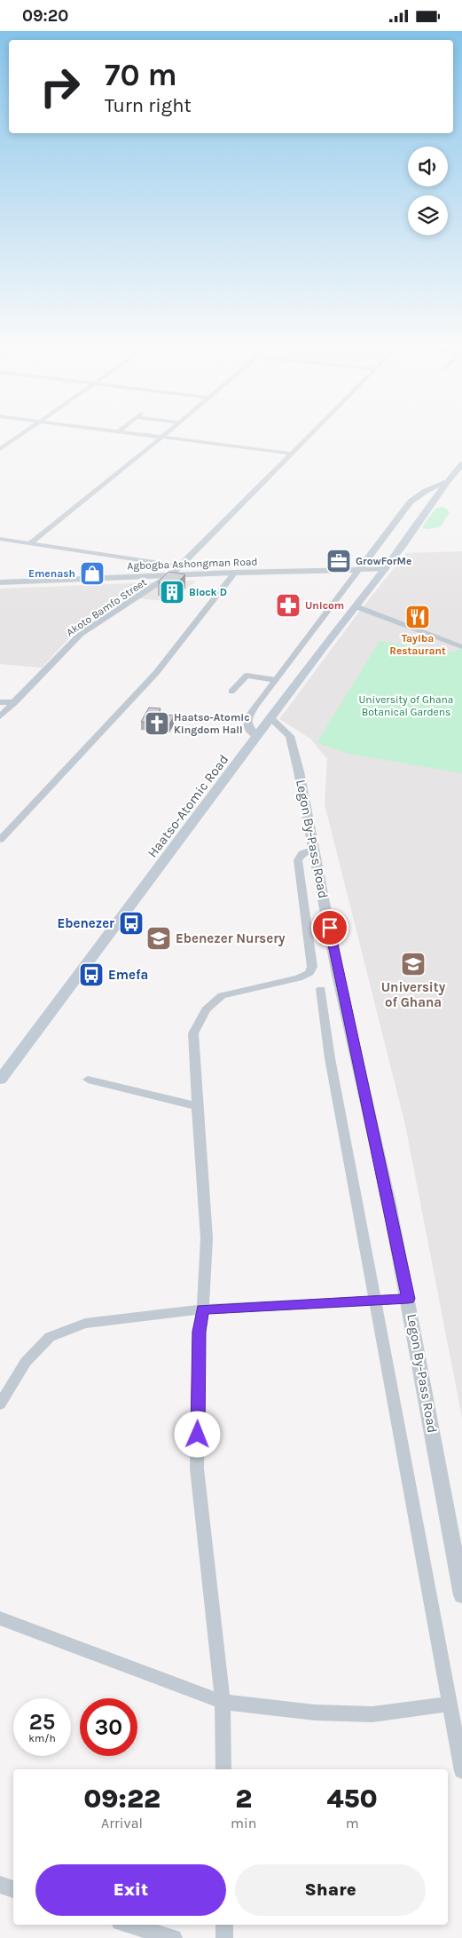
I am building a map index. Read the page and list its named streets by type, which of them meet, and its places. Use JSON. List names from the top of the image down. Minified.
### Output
{"streets":{"main road":["Haatso-Atomic Road"],"street":["Agbogba Ashongman Road","Akoto Bamfo Street","Legon By-Pass Road"]},"crossings":[["Agbogba Ashongman Road","Akoto Bamfo Street"],["Agbogba Ashongman Road","Haatso-Atomic Road"],["Haatso-Atomic Road","Legon By-Pass Road"]],"parks":["University of Ghana Botanical Gardens"],"places":{"office":["GrowForMe"],"shop":["Emenash"],"building":["Block D"],"pharmacy":["Unicom"],"restaurant":["Tayiba Restaurant"],"church":["Haatso-Atomic Kingdom Hall"],"bus stop":["Ebenezer","Emefa"],"school or university":["Ebenezer Nursery","University of Ghana"]},"page":{"status":"09:20","turn":["70 m","Turn right"],"speed":"25 km/h","limit":"30","eta":["09:22","Arrival","2","min","450","m"],"buttons":["Exit","Share"]}}
